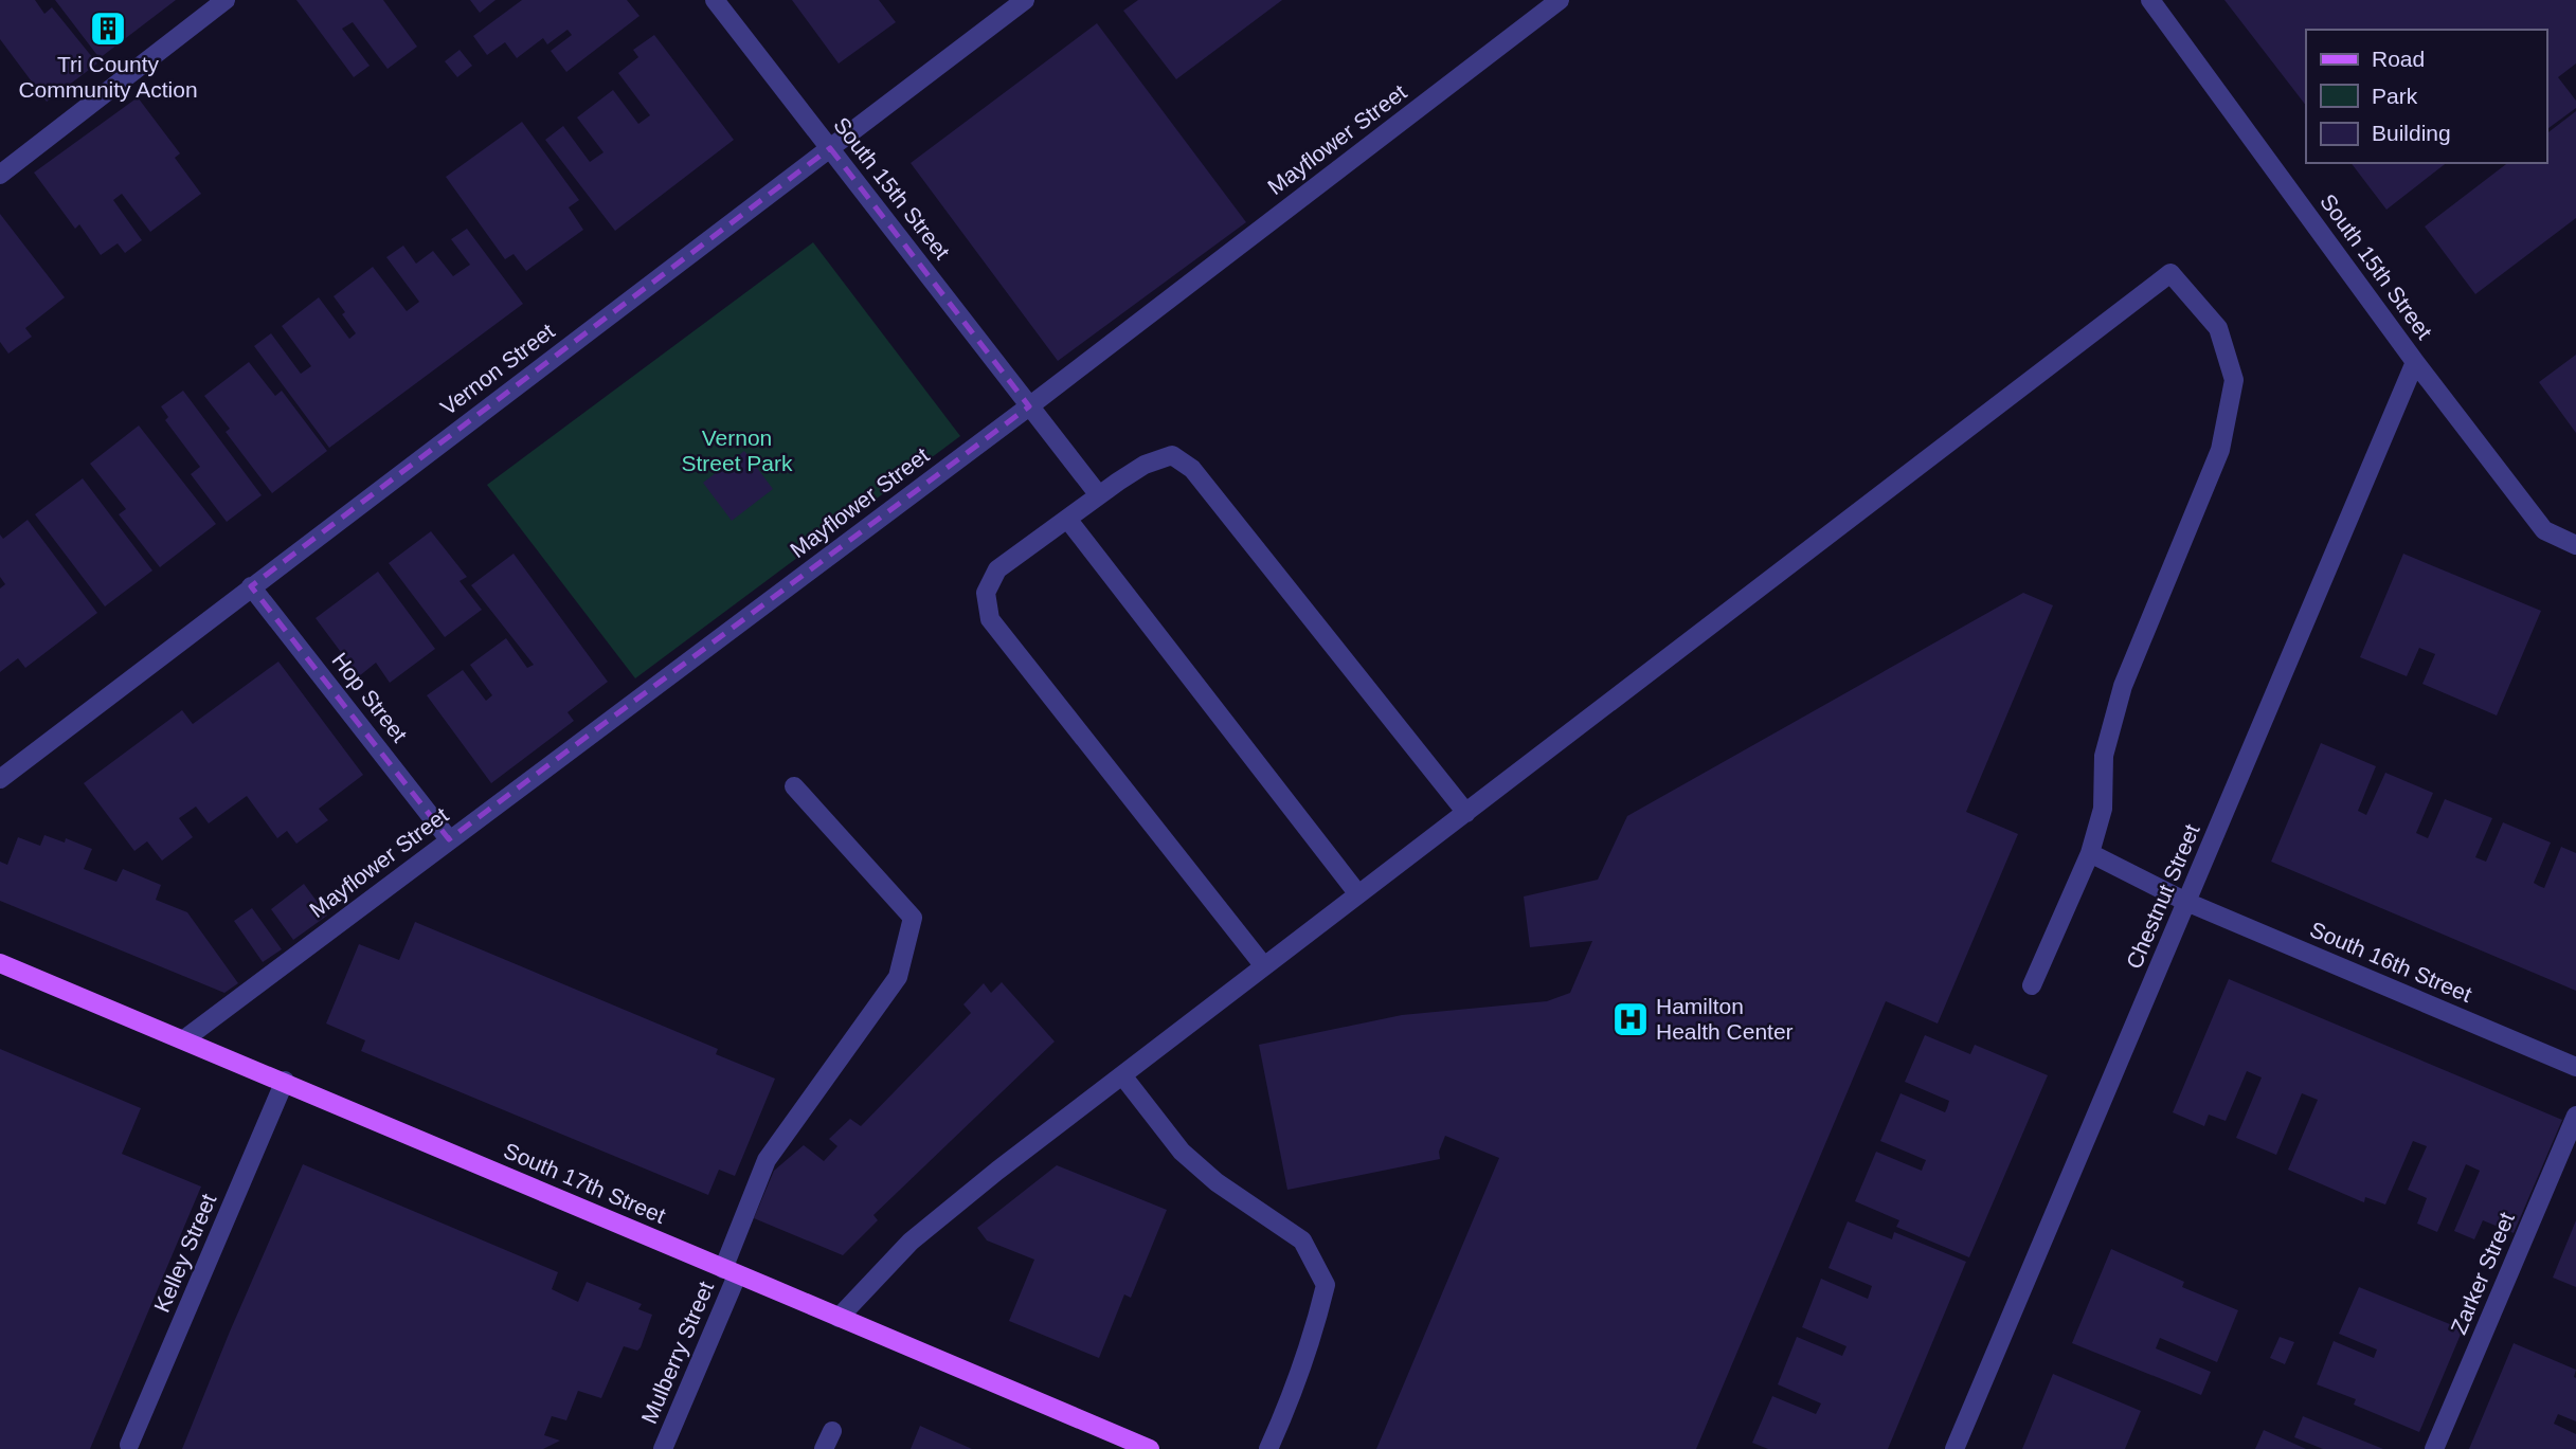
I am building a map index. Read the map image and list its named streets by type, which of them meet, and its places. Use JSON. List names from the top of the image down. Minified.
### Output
{"streets":{"main road":["South 17th Street"],"street":["Mayflower Street","South 15th Street","Vernon Street","Hop Street","Chestnut Street","South 16th Street","Kelley Street","Zarker Street","Mulberry Street"]},"crossings":[["Mayflower Street","South 15th Street"],["Mayflower Street","Hop Street"],["Mayflower Street","South 17th Street"],["South 15th Street","Vernon Street"],["South 15th Street","Chestnut Street"],["Vernon Street","Hop Street"],["Chestnut Street","South 16th Street"],["South 17th Street","Kelley Street"],["South 17th Street","Mulberry Street"]],"parks":["Vernon Street Park"],"places":{"building":["Tri County Community Action"],"hospital":["Hamilton Health Center"]},"legend":["Road","Park","Building"]}
